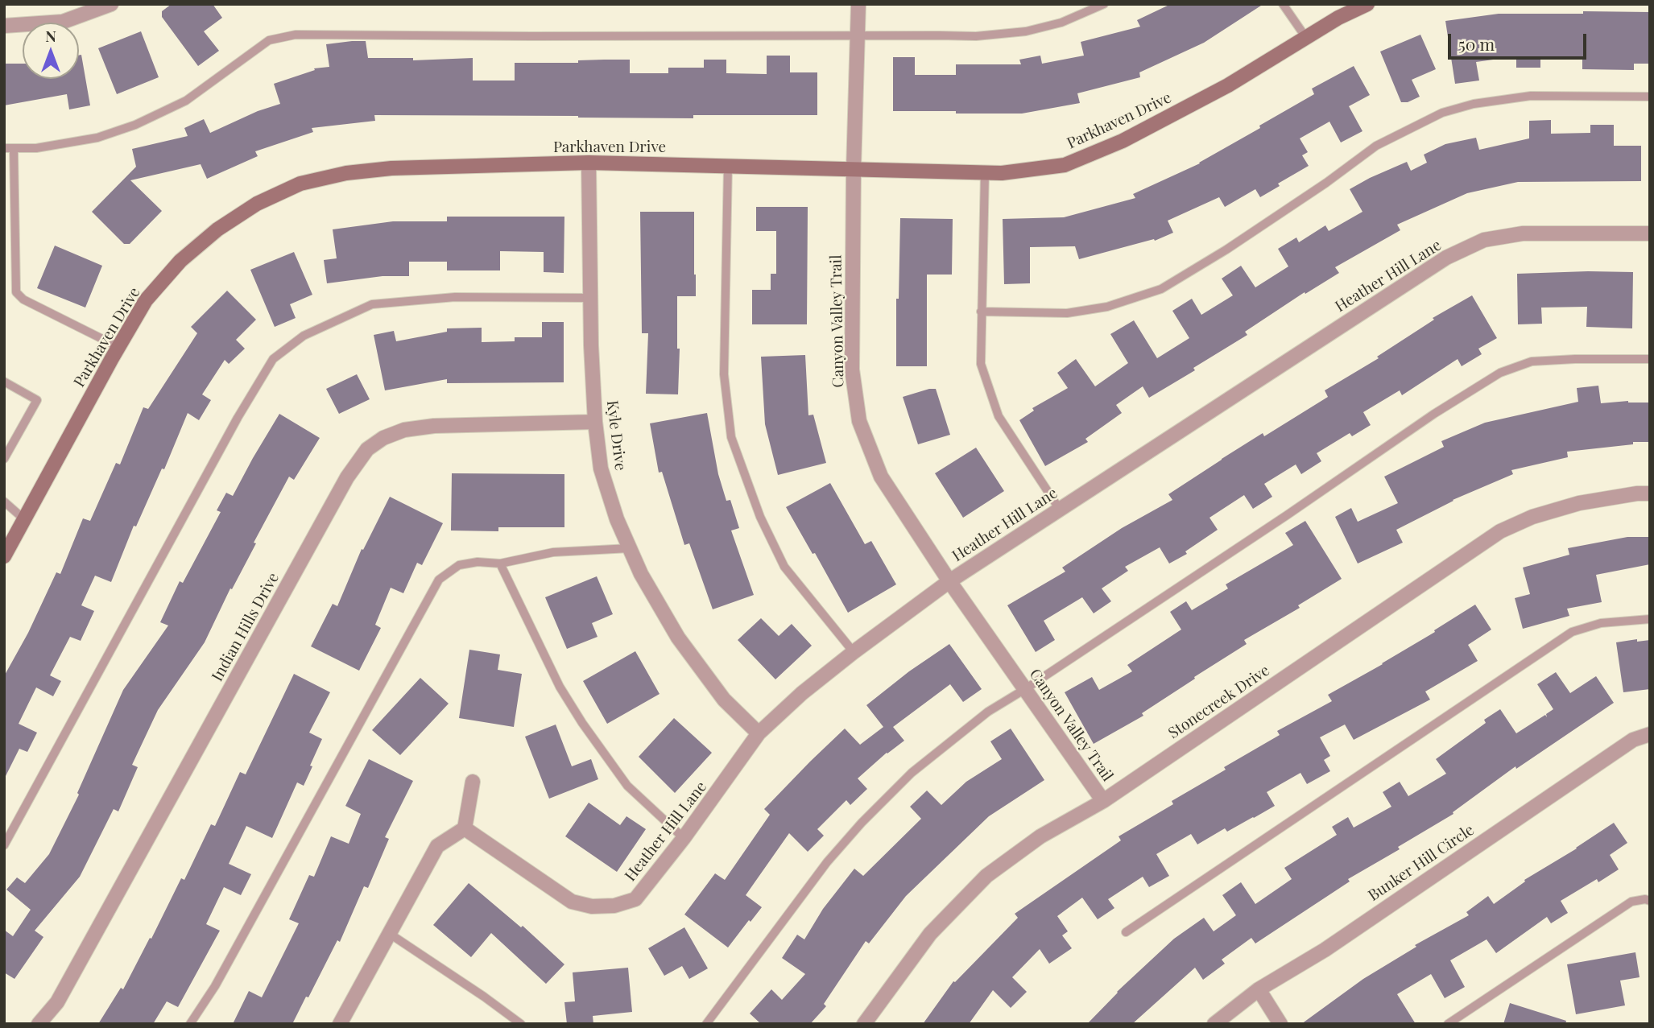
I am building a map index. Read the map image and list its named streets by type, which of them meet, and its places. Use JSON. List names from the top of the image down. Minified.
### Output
{"streets":{"street":["Parkhaven Drive","Heather Hill Lane","Canyon Valley Trail","Kyle Drive","Indian Hills Drive","Stonecreek Drive","Bunker Hill Circle"]},"crossings":[["Parkhaven Drive","Canyon Valley Trail"],["Parkhaven Drive","Kyle Drive"],["Heather Hill Lane","Canyon Valley Trail"],["Heather Hill Lane","Kyle Drive"],["Canyon Valley Trail","Stonecreek Drive"],["Kyle Drive","Indian Hills Drive"]],"scale_bar":"50 m","north":"top"}
